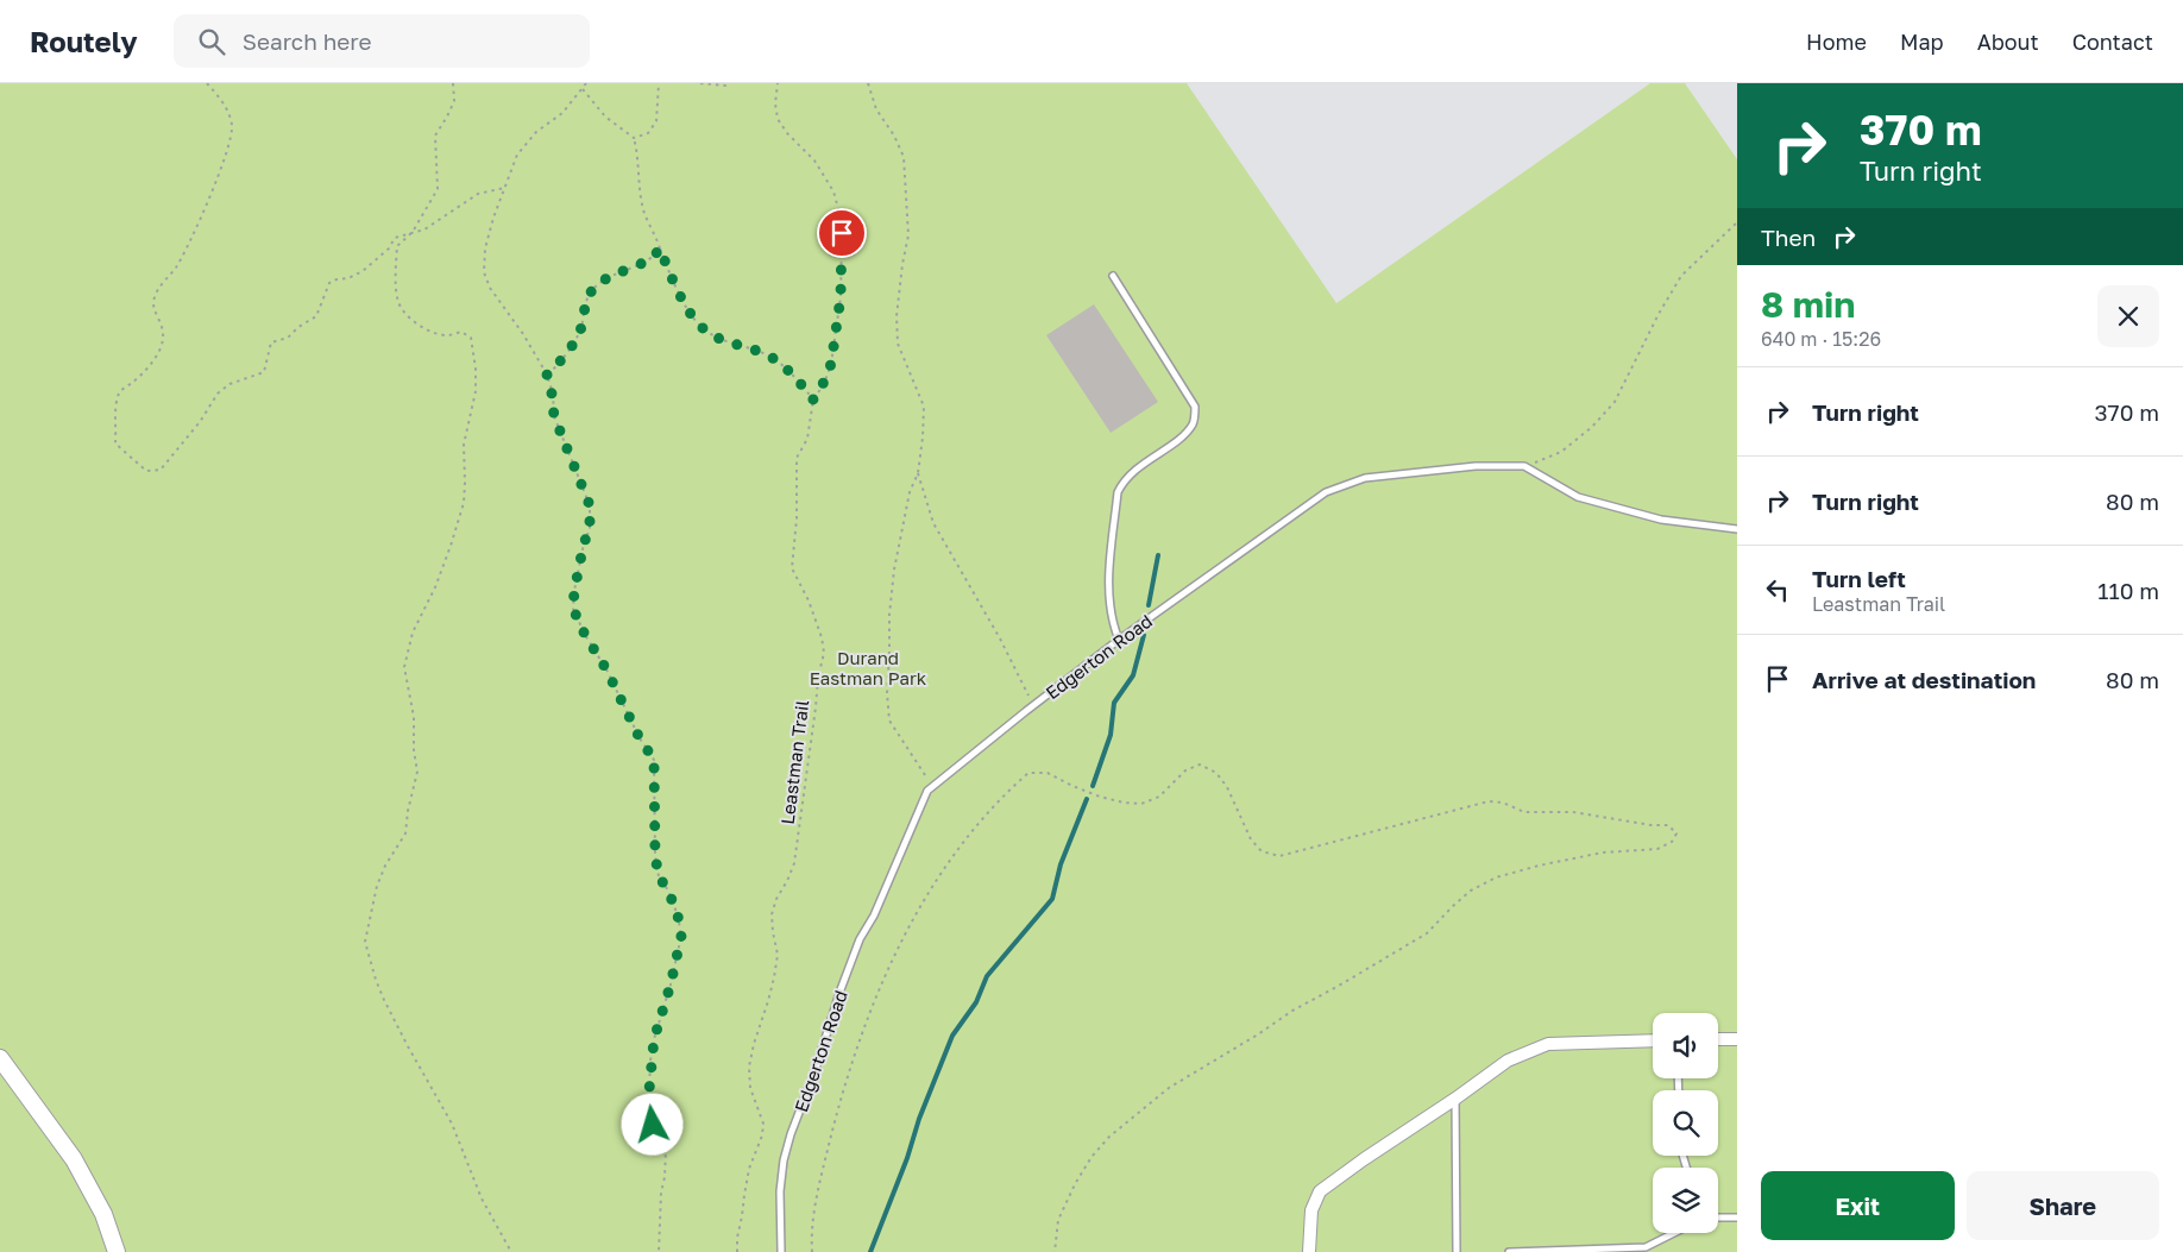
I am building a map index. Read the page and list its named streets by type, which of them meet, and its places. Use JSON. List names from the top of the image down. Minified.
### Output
{"streets":{"lane":["Edgerton Road"],"path":["Leastman Trail"]},"parks":["Durand Eastman Park"],"page":{"header":"Routely","search":"Search here","nav":["Home","Map","About","Contact"],"turn":["370 m","Turn right"],"then":"Then","heading":["8 min","640 m · 15:26"],"list":[{"name":"Turn right","value":"370 m"},{"name":"Turn right","value":"80 m"},{"name":"Turn left","note":"Leastman Trail","value":"110 m"},{"name":"Arrive at destination","value":"80 m"}],"buttons":["Exit","Share"]}}
